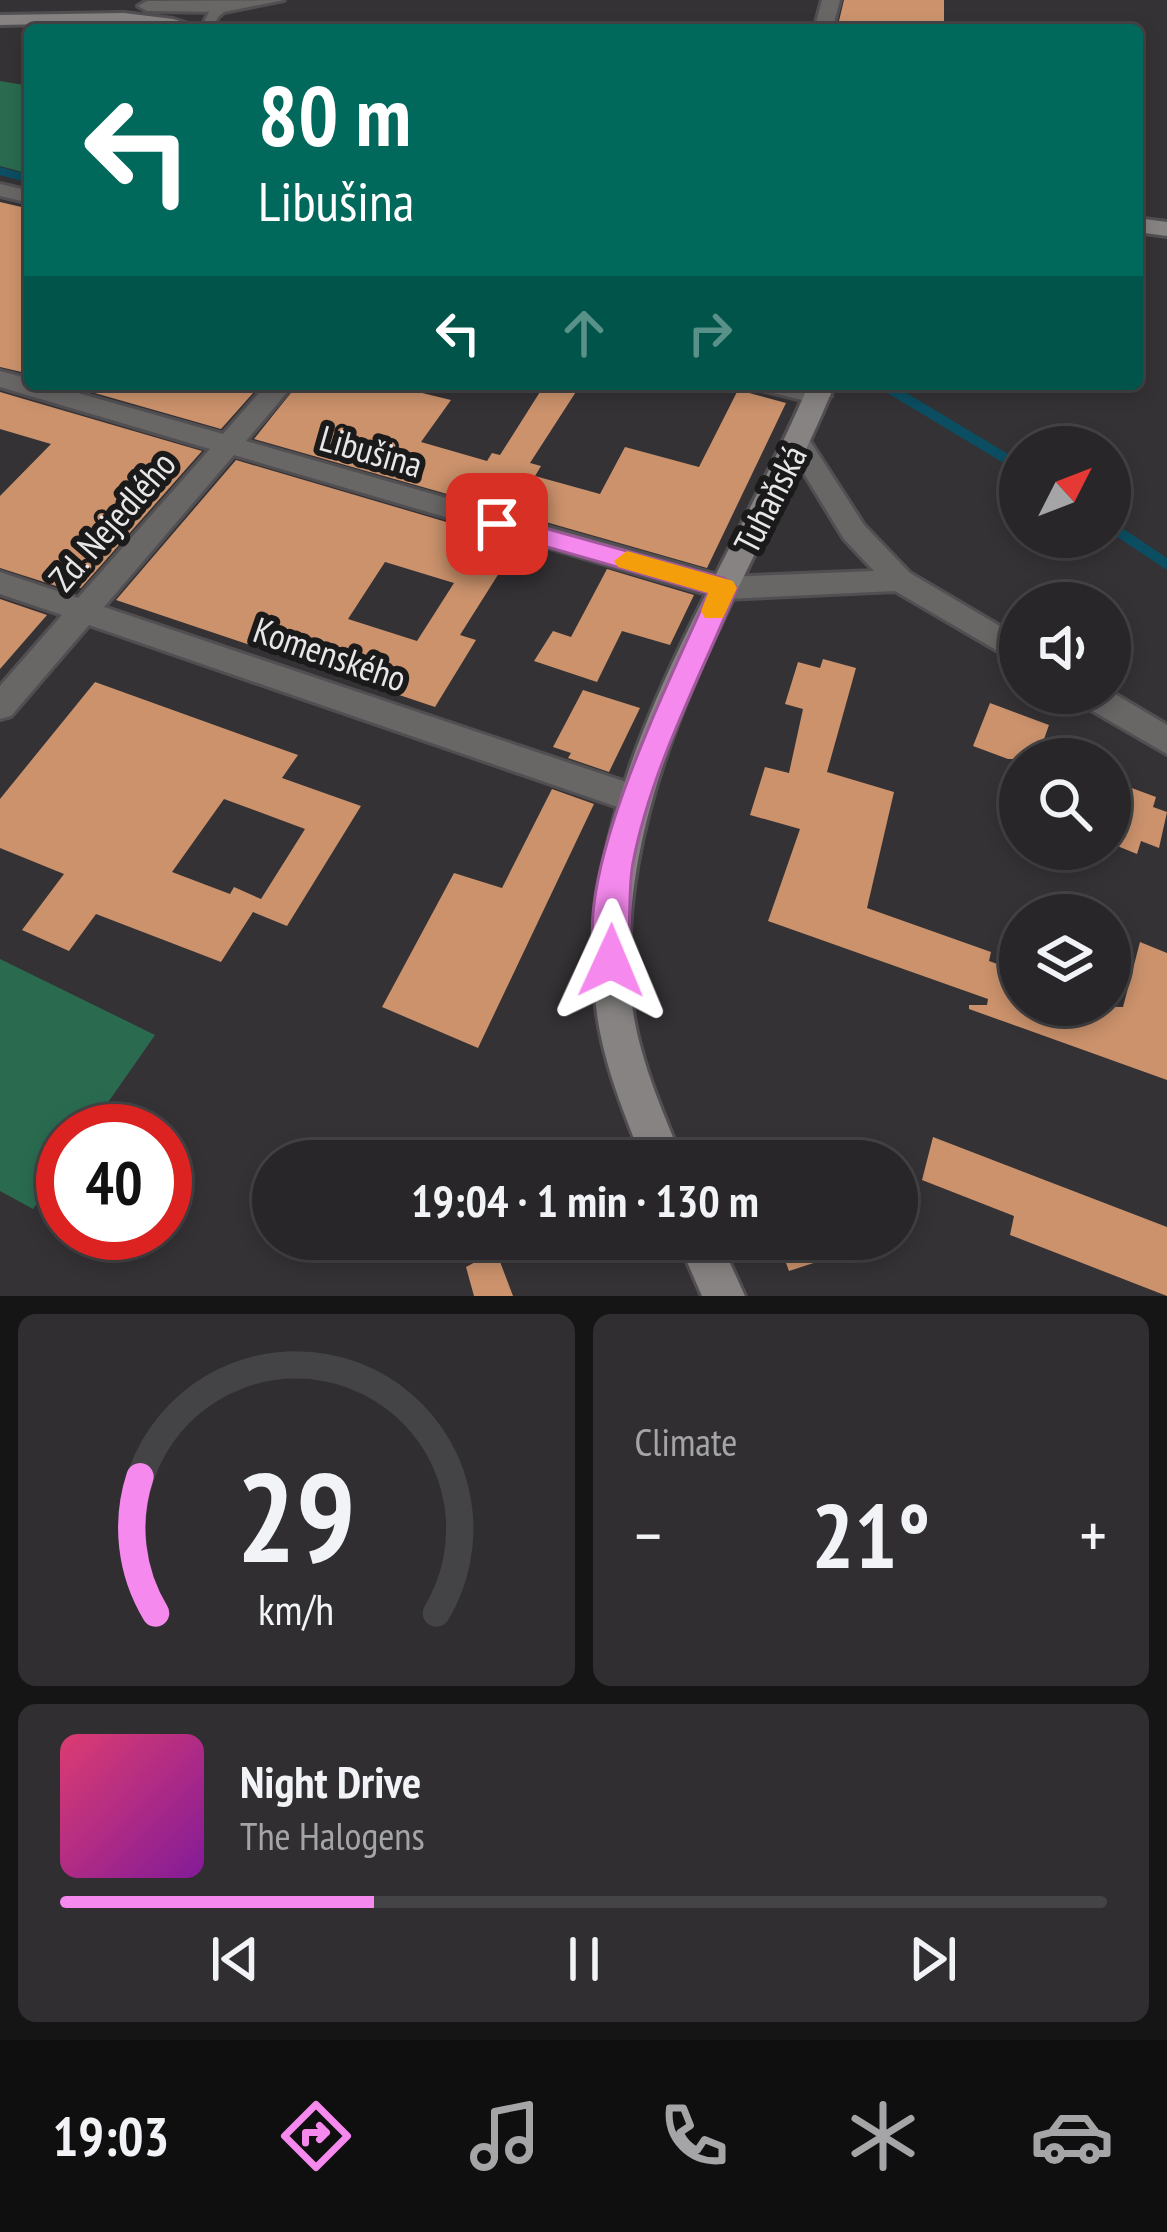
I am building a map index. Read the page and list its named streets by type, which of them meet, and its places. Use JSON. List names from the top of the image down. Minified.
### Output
{"streets":{"street":["Libušina","Tuhaňská","Zd. Nejedlého","Komenského"]},"crossings":[["Libušina","Tuhaňská"],["Libušina","Zd. Nejedlého"],["Tuhaňská","Komenského"],["Zd. Nejedlého","Komenského"]],"north":"top right","page":{"turn":["80 m","Libušina"],"limit":"40","trip":"19:04 · 1 min · 130 m","tile":"Climate","heat":["−","21°","+"],"song":["Night Drive","The Halogens"],"tabs":"19:03","gauge":["29","km/h"]}}
